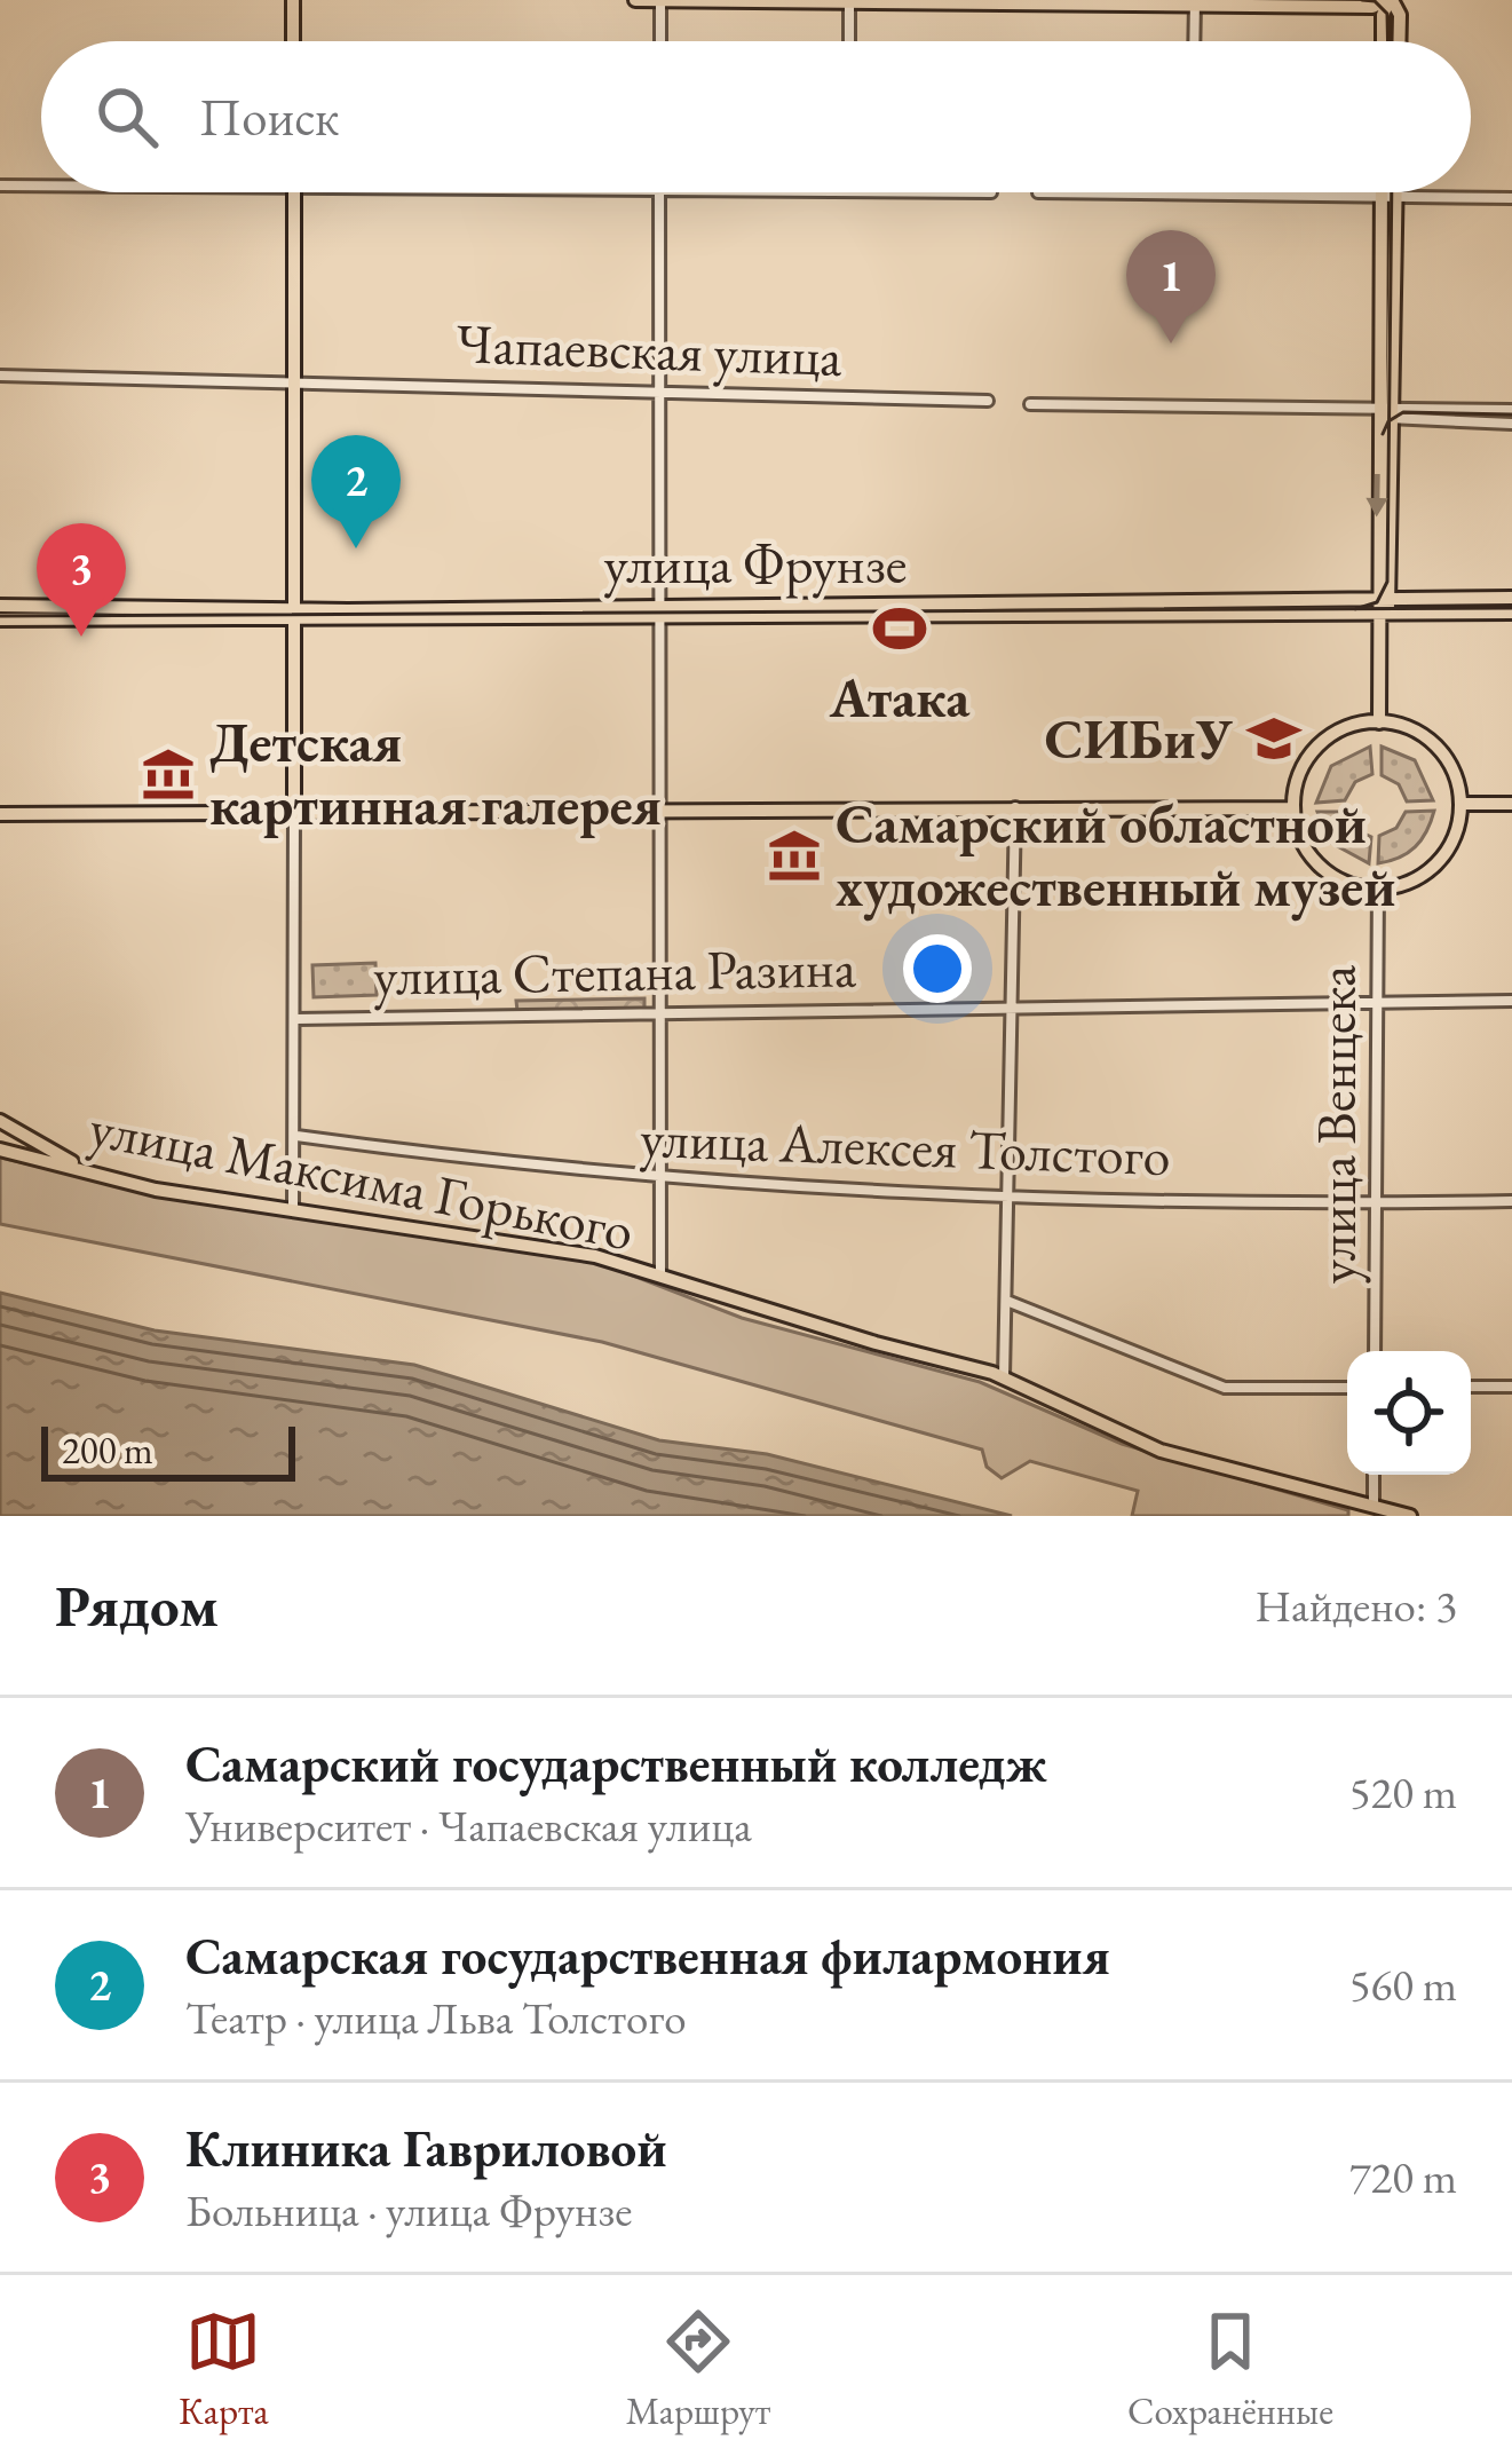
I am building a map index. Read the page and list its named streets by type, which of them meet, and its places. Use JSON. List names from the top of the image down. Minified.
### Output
{"streets":{"main road":["улица Фрунзе","улица Максима Горького"],"street":["Чапаевская улица","улица Степана Разина","улица Венцека","улица Алексея Толстого"]},"crossings":[["улица Степана Разина","улица Венцека"],["улица Венцека","улица Алексея Толстого"]],"places":{"sports":["Атака"],"school or university":["СИБиУ"],"museum":["Детская картинная галерея","Самарский областной художественный музей"]},"scale_bar":"200 m","page":{"search":"Поиск","pins":["1","2","3"],"scale":"200 m","heading":["Рядом","Найдено: 3"],"list":[{"mark":"1","name":"Самарский государственный колледж","note":"Университет · Чапаевская улица","value":"520 m"},{"mark":"2","name":"Самарская государственная филармония","note":"Театр · улица Льва Толстого","value":"560 m"},{"mark":"3","name":"Клиника Гавриловой","note":"Больница · улица Фрунзе","value":"720 m"}],"nav":["Карта","Маршрут","Сохранённые"]}}
